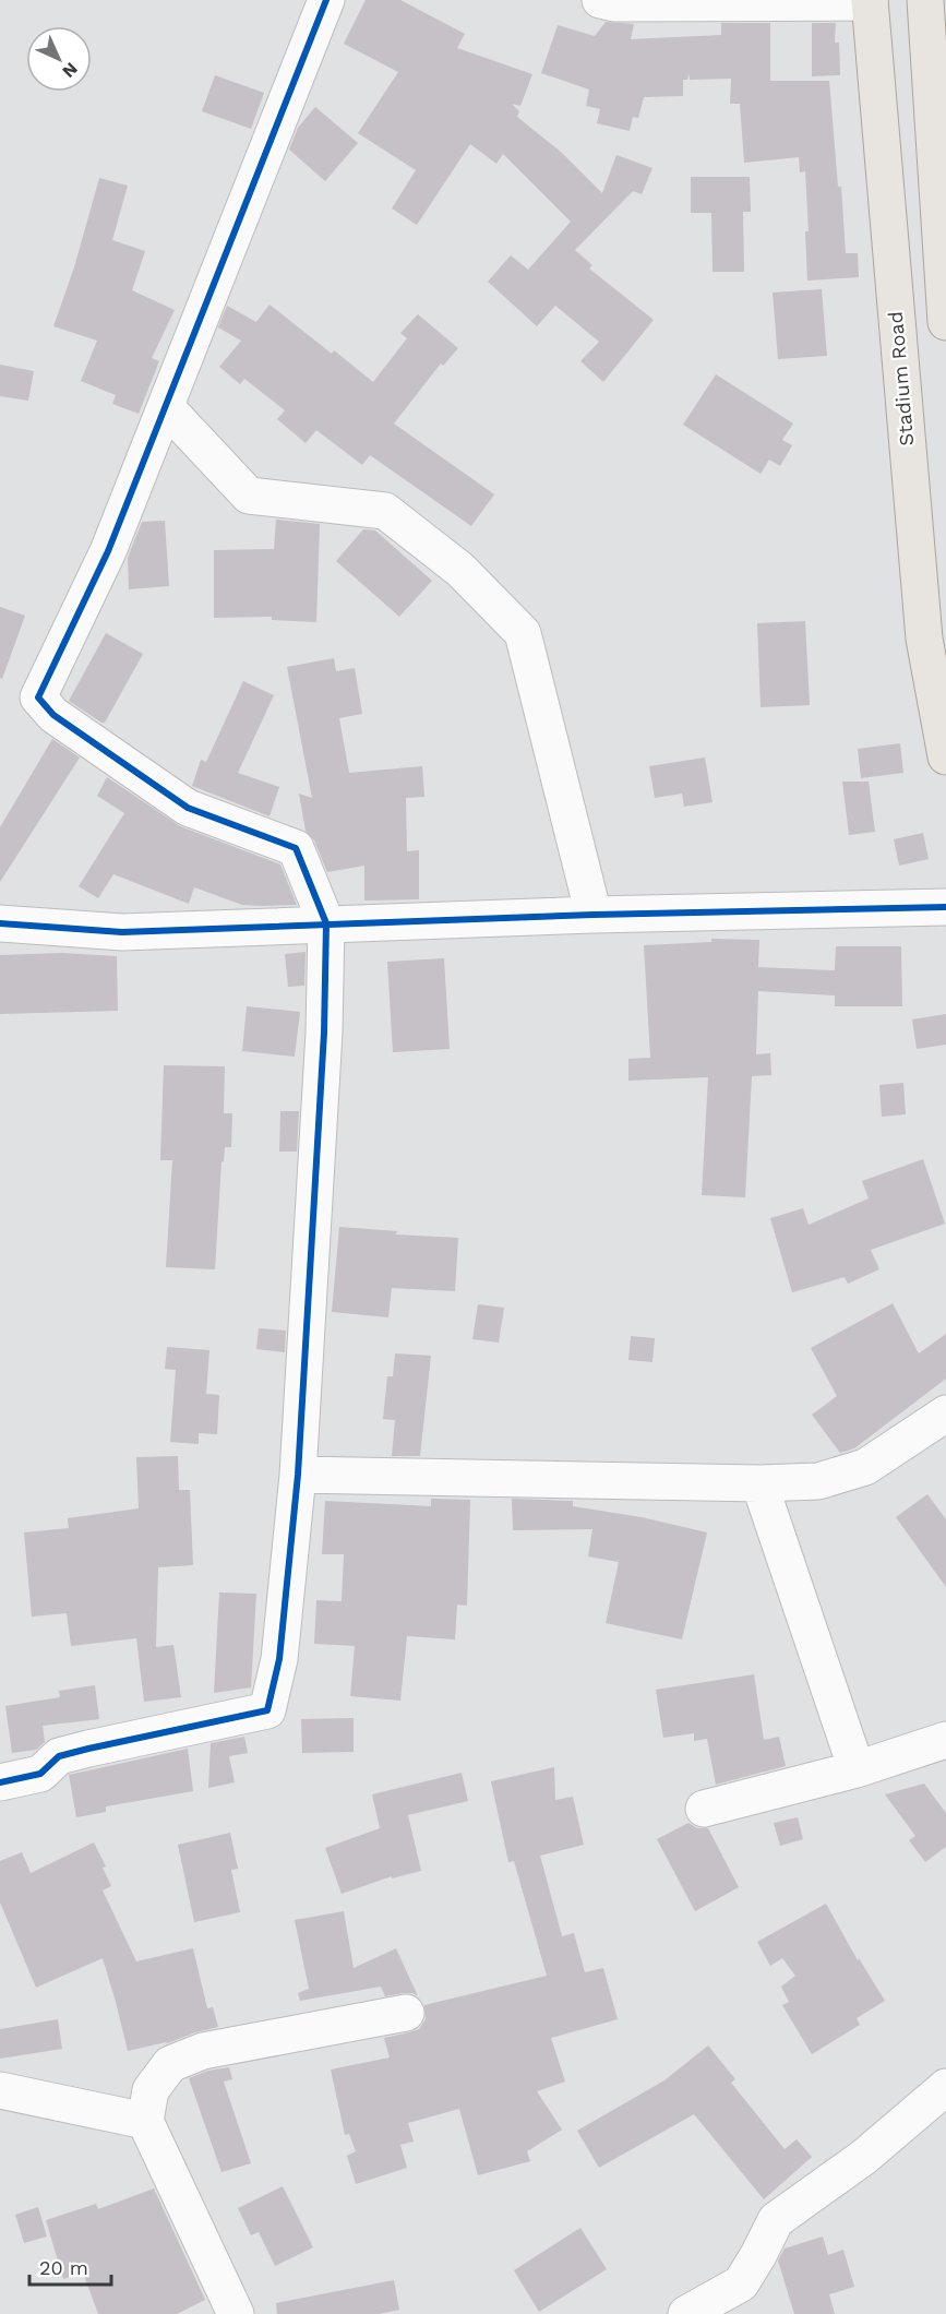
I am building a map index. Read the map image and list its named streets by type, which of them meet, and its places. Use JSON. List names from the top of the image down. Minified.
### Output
{"streets":{"main road":["Stadium Road"]},"scale_bar":"20 m","north":"bottom right"}
